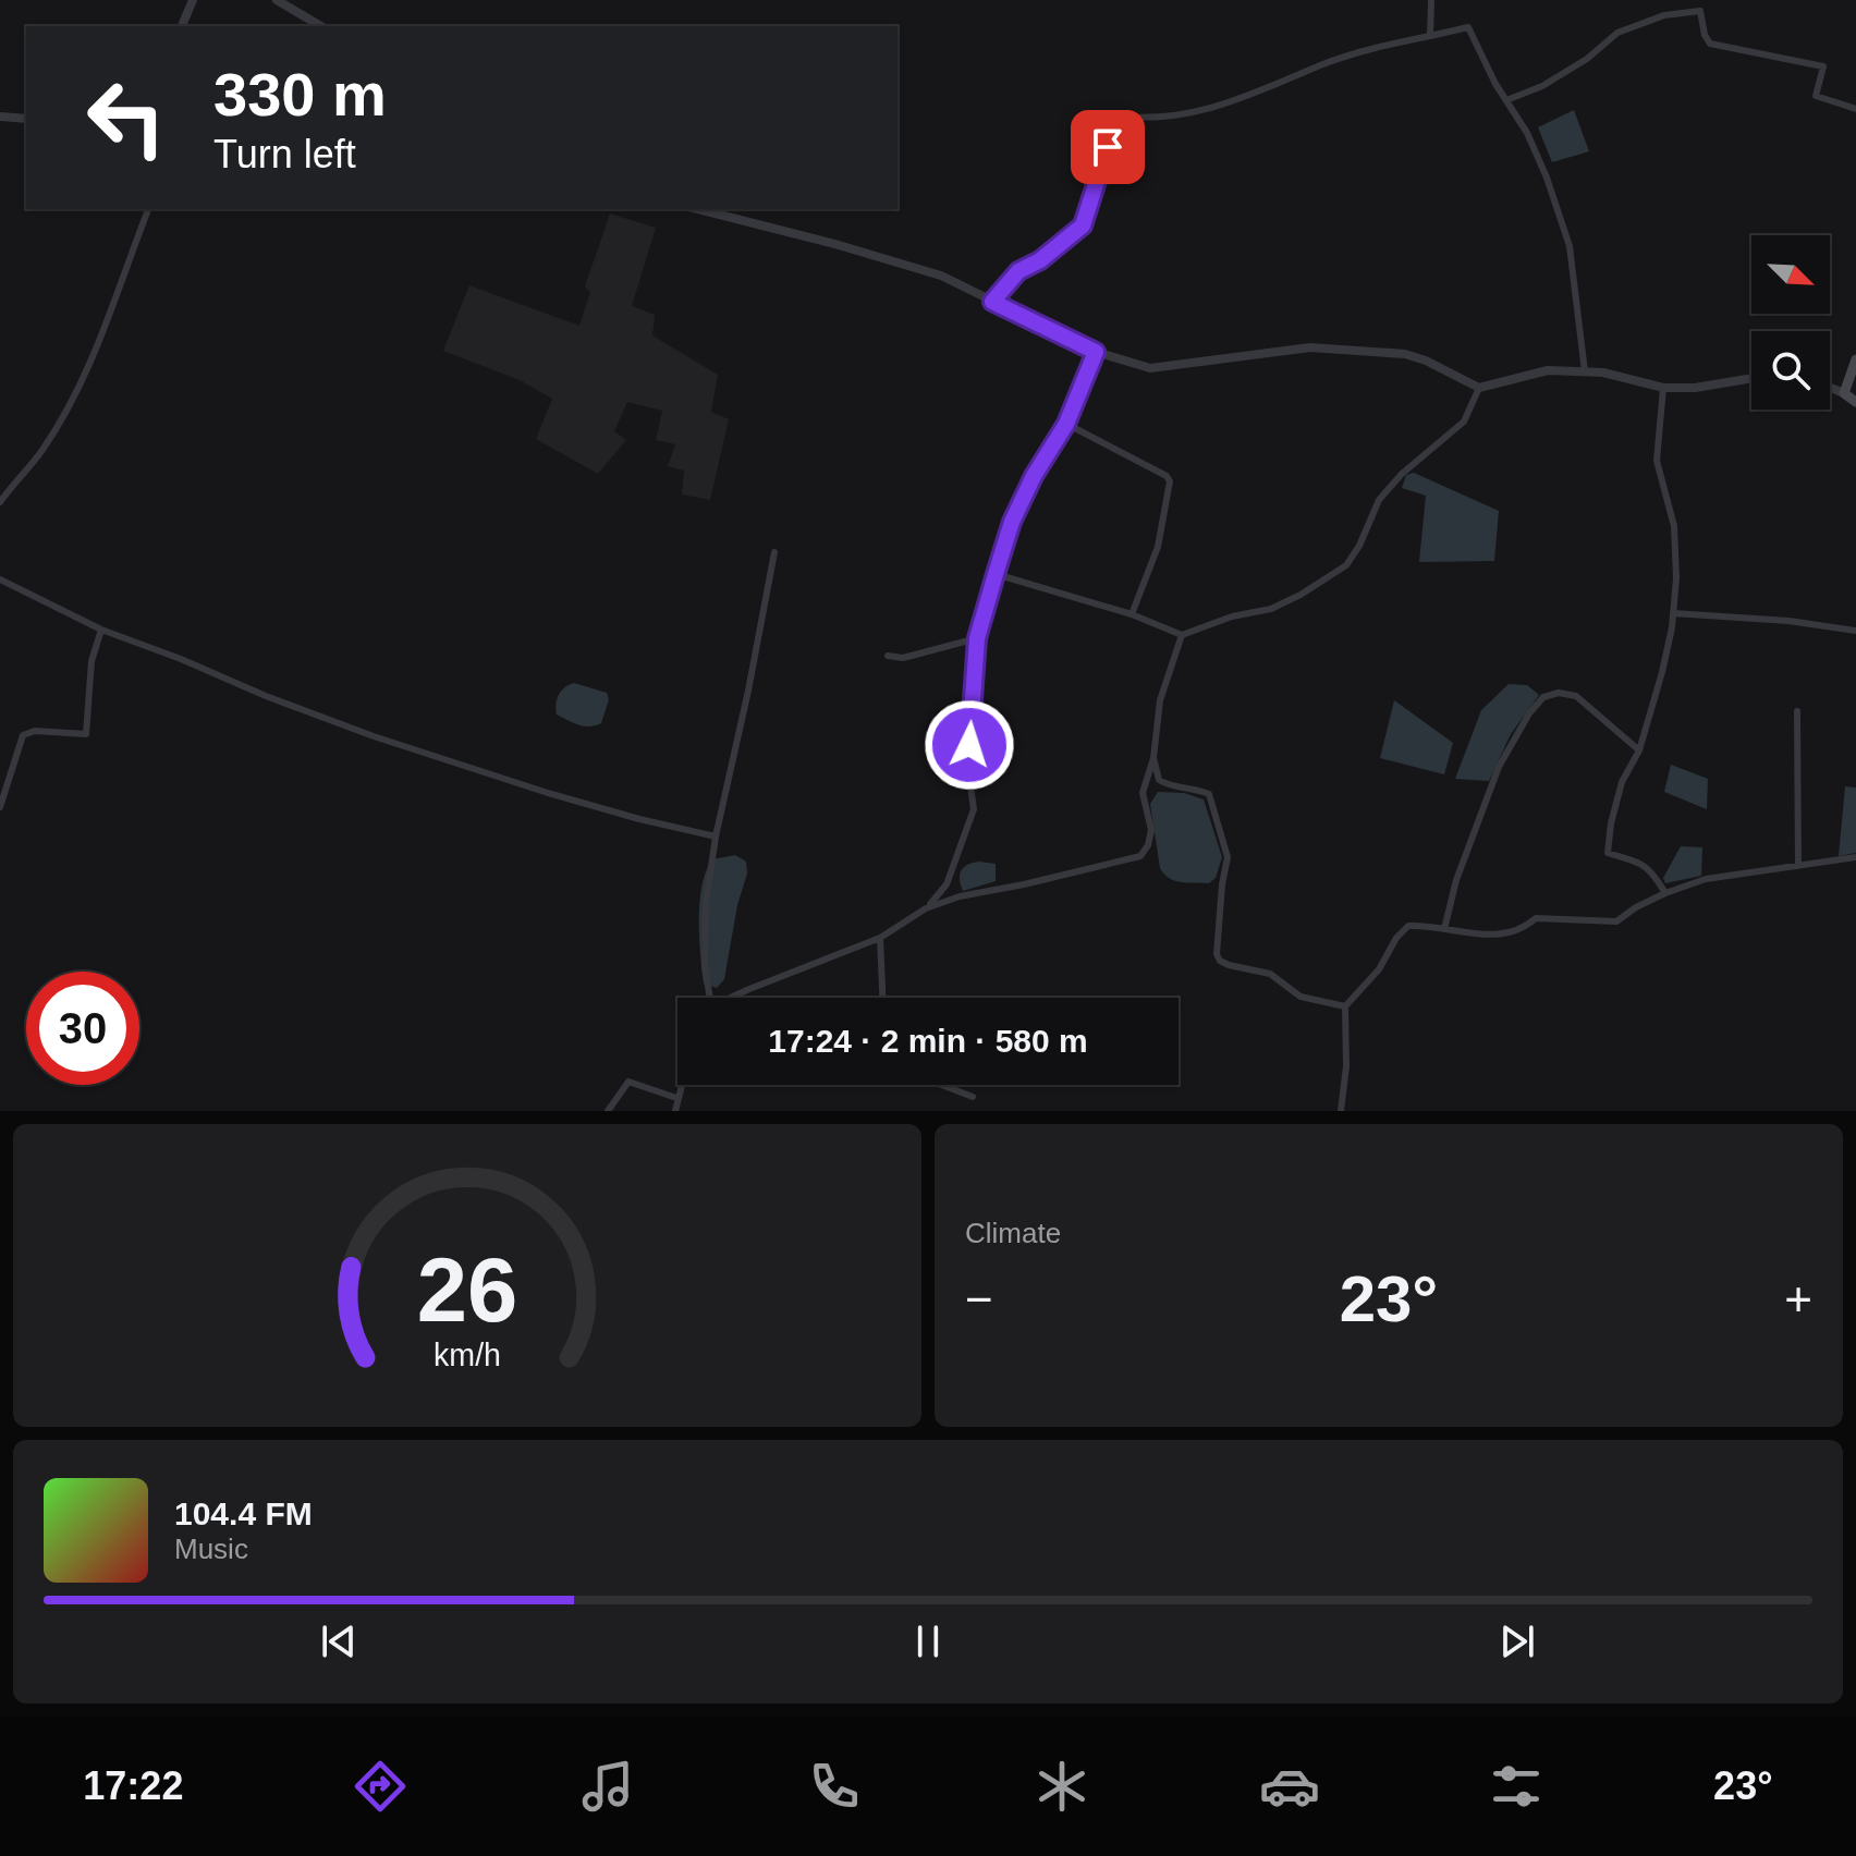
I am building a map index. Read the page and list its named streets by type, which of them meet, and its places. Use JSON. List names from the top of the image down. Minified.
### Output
{"north":"bottom right","page":{"turn":["330 m","Turn left"],"limit":"30","trip":"17:24 · 2 min · 580 m","tile":"Climate","heat":["−","23°","+"],"song":["104.4 FM","Music"],"tabs":["17:22","23°"],"gauge":["26","km/h"]}}
